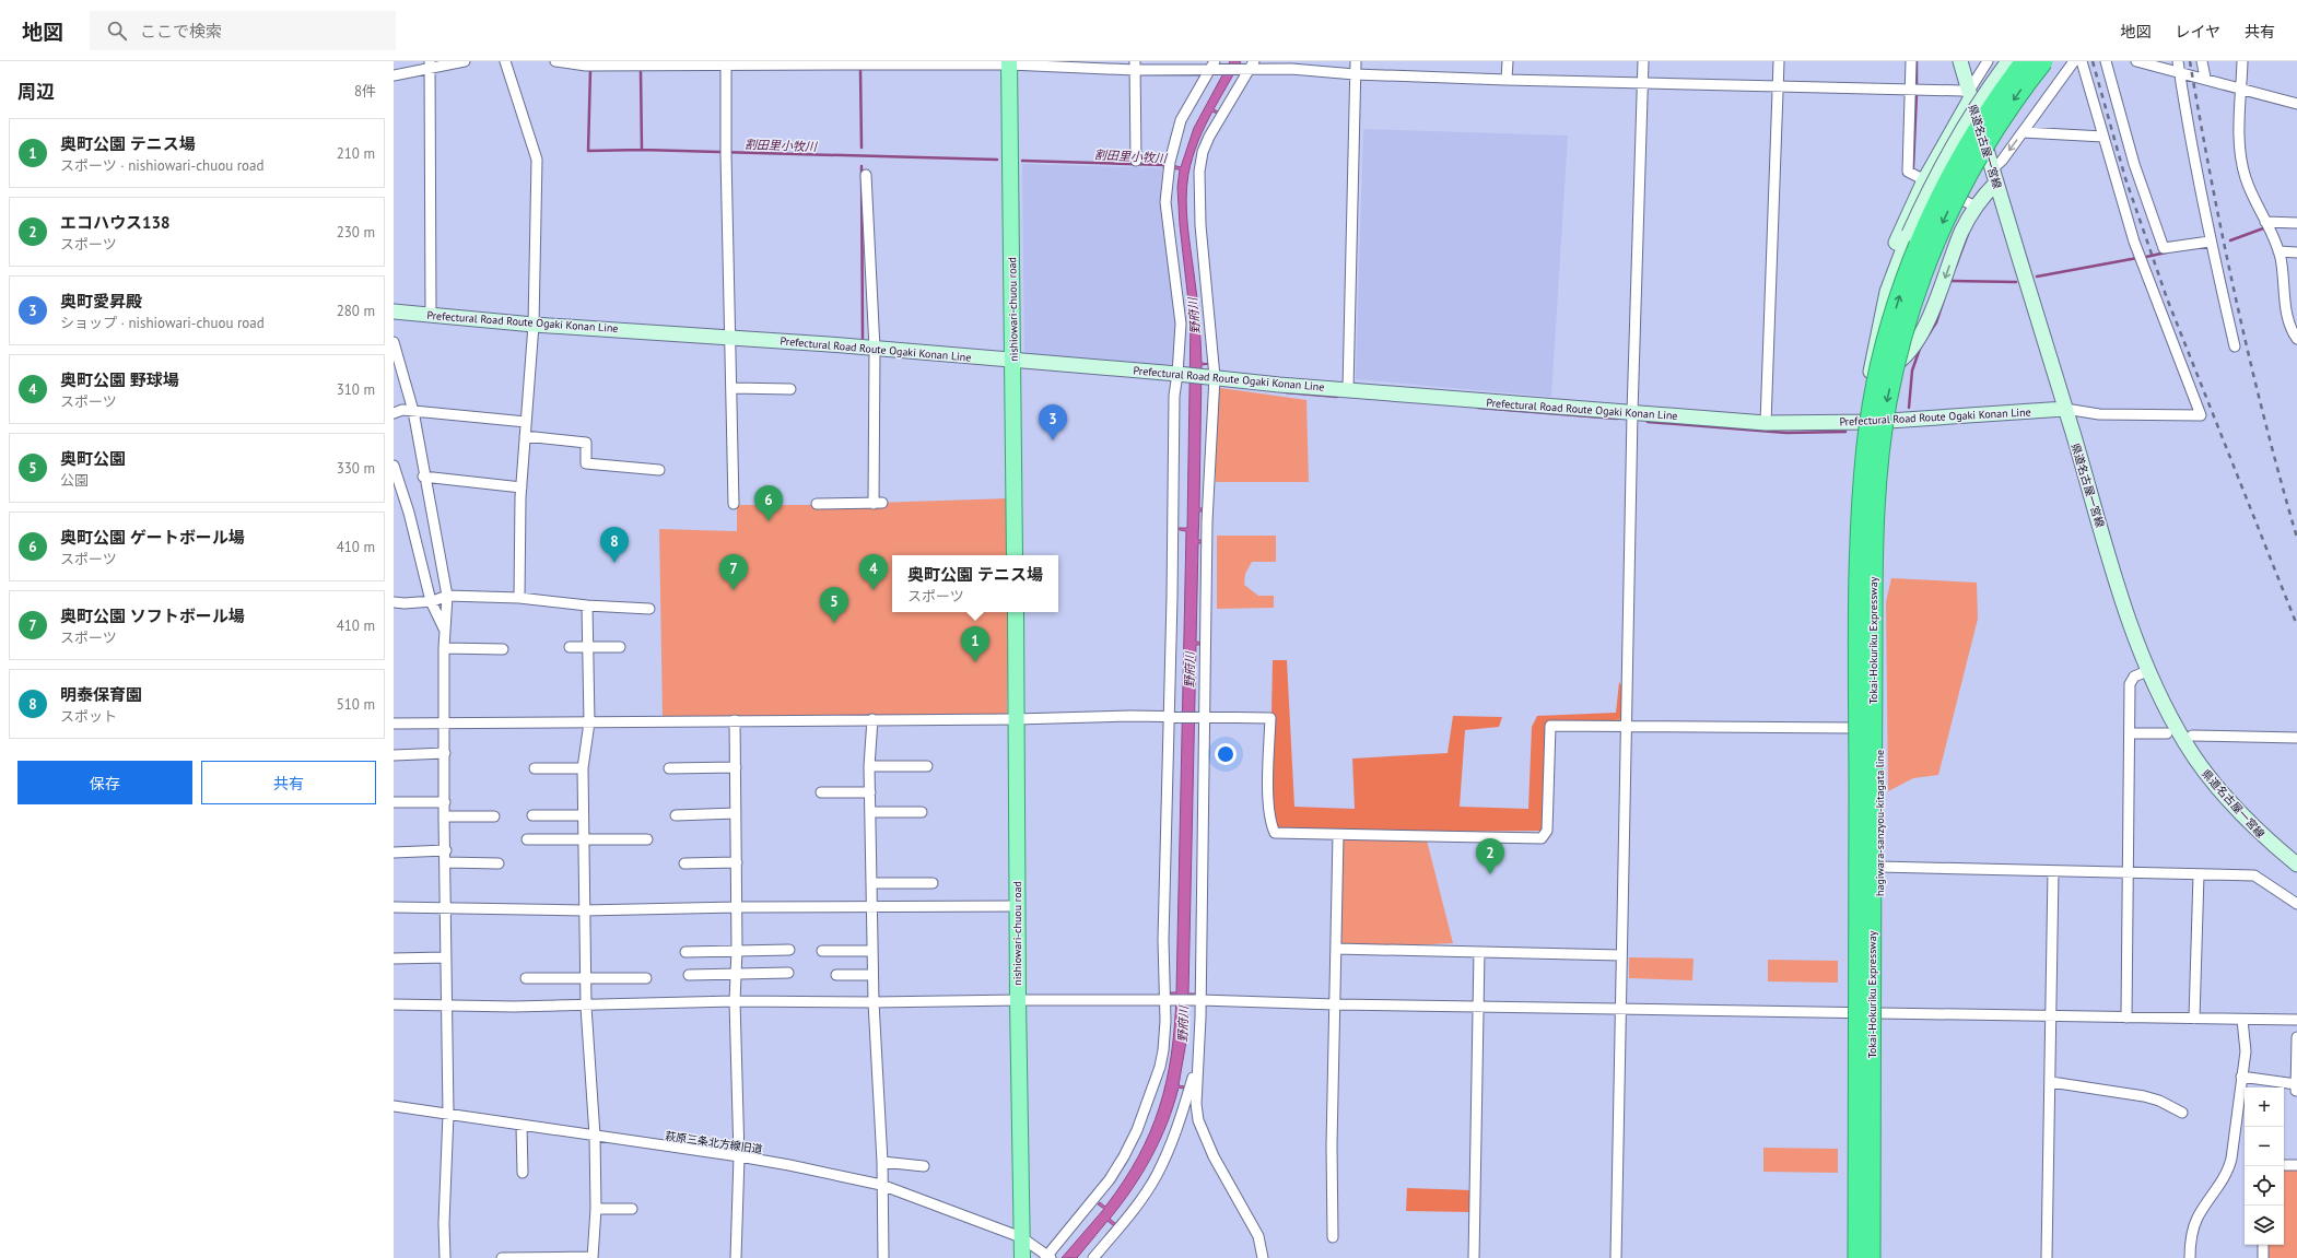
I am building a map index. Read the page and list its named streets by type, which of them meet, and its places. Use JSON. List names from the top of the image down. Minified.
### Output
{"streets":{"highway":["Tokai-Hokuriku Expressway"],"main road":["県道名古屋一宮線","nishiowari-chuou road","Prefectural Road Route Ogaki Konan Line","hagiwara-sanzyou-kitagata line"],"street":["萩原三条北方線旧道"]},"crossings":[["県道名古屋一宮線","Prefectural Road Route Ogaki Konan Line"],["nishiowari-chuou road","Prefectural Road Route Ogaki Konan Line"],["nishiowari-chuou road","萩原三条北方線旧道"],["Prefectural Road Route Ogaki Konan Line","hagiwara-sanzyou-kitagata line"]],"water":["割田里小牧川","野府川"],"page":{"header":"地図","search":"ここで検索","nav":["地図","レイヤ","共有"],"heading":["周辺","8件"],"list":[{"mark":"1","name":"奥町公園 テニス場","note":"スポーツ · nishiowari-chuou road","value":"210 m"},{"mark":"2","name":"エコハウス138","note":"スポーツ","value":"230 m"},{"mark":"3","name":"奥町愛昇殿","note":"ショップ · nishiowari-chuou road","value":"280 m"},{"mark":"4","name":"奥町公園 野球場","note":"スポーツ","value":"310 m"},{"mark":"5","name":"奥町公園","note":"公園","value":"330 m"},{"mark":"6","name":"奥町公園 ゲートボール場","note":"スポーツ","value":"410 m"},{"mark":"7","name":"奥町公園 ソフトボール場","note":"スポーツ","value":"410 m"},{"mark":"8","name":"明泰保育園","note":"スポット","value":"510 m"}],"pins":["3","6","8","4","7","5","1","2"],"popup":["奥町公園 テニス場","スポーツ"],"buttons":["保存","共有"],"map_buttons":["+","−"]}}
